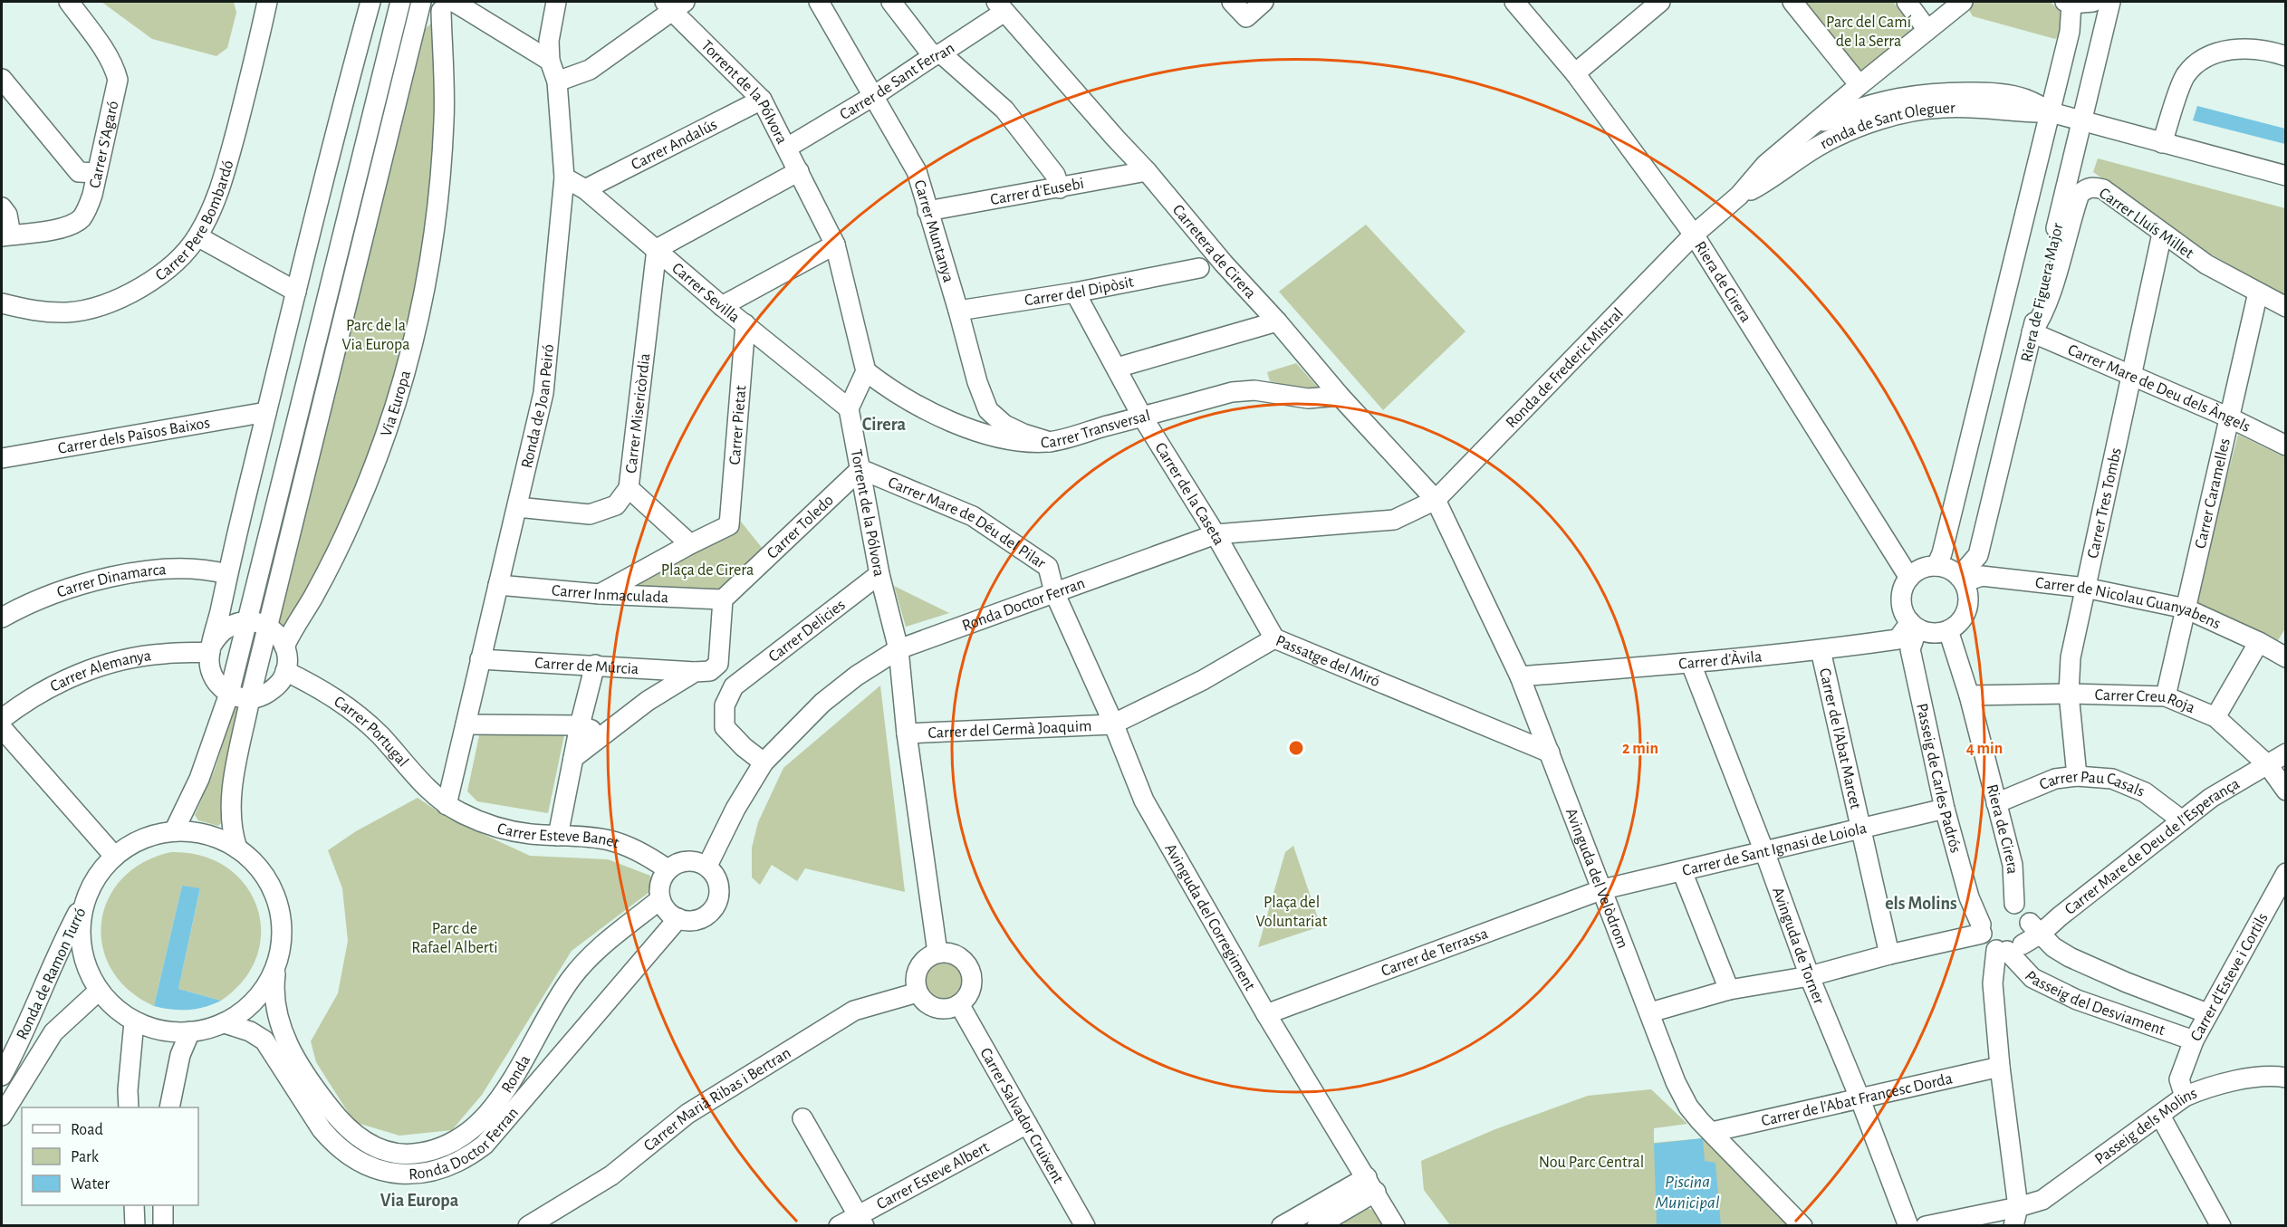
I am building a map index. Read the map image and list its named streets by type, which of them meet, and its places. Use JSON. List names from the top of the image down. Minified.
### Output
{"streets":{"street":["Carrer de Sant Ferran","Torrent de la Pólvora","ronda de Sant Oleguer","Carrer Andalús","Carrer S'Agaró","Carrer d'Eusebi","Carrer Pere Bombardó","Carrer Lluís Millet","Carrer Muntanya","Carretera de Cirera","Riera de Cirera","Carrer del Dipòsit","Carrer Sevilla","Riera de Figuera Major","Ronda de Frederic Mistral","Carrer Mare de Deu dels Àngels","Via Europa","Ronda de Joan Peiró","Carrer Misericòrdia","Carrer Pietat","Carrer Transversal","Carrer dels Països Baixos","Carrer de la Caseta","Carrer Caramelles","Carrer Tres Tombs","Carrer Mare de Déu del Pilar","Carrer Toledo","Carrer Dinamarca","Carrer Inmaculada","Ronda Doctor Ferran","Carrer de Nicolau Guanyabens","Carrer Delicies","Carrer d'Àvila","Passatge del Miró","Carrer de Múrcia","Carrer Alemanya","Carrer Creu Roja","Carrer del Germà Joaquim","Carrer Portugal","Carrer de l'Abat Marcet","Passeig de Carles Padrós","Carrer Pau Casals","Carrer Esteve Banet","Carrer Mare de Deu de l'Esperança","Carrer de Sant Ignasi de Loiola","Avinguda del Velòdrom","Avinguda del Corregiment","Avinguda de Torner","Carrer de Terrassa","Ronda de Ramon Turró","Carrer d'Esteve i Cortils","Passeig del Desviament","Ronda","Carrer Marià Ribas i Bertran","Carrer de l'Abat Francesc Dorda","Carrer Salvador Cruixent","Passeig dels Molins","Carrer Esteve Albert"]},"crossings":[["Carrer de Sant Ferran","Torrent de la Pólvora"],["Carrer de Sant Ferran","Carrer Muntanya"],["Carrer de Sant Ferran","Carretera de Cirera"],["Torrent de la Pólvora","Carrer Andalús"],["Torrent de la Pólvora","Carrer Sevilla"],["Torrent de la Pólvora","Carrer Transversal"],["Torrent de la Pólvora","Carrer Mare de Déu del Pilar"],["Torrent de la Pólvora","Carrer Toledo"],["Torrent de la Pólvora","Ronda Doctor Ferran"],["Torrent de la Pólvora","Carrer Delicies"],["Torrent de la Pólvora","Carrer del Germà Joaquim"],["Torrent de la Pólvora","Carrer Marià Ribas i Bertran"],["Torrent de la Pólvora","Carrer Salvador Cruixent"],["ronda de Sant Oleguer","Riera de Figuera Major"],["Carrer Andalús","Carrer Sevilla"],["Carrer d'Eusebi","Carrer Muntanya"],["Carrer d'Eusebi","Carretera de Cirera"],["Carrer Lluís Millet","Riera de Figuera Major"],["Carrer Lluís Millet","Carrer Mare de Deu dels Àngels"],["Carrer Lluís Millet","Carrer Caramelles"],["Carrer Lluís Millet","Carrer Tres Tombs"],["Carrer Muntanya","Carrer del Dipòsit"],["Carrer Muntanya","Carrer Transversal"],["Carretera de Cirera","Ronda de Frederic Mistral"],["Carretera de Cirera","Carrer Transversal"],["Carretera de Cirera","Ronda Doctor Ferran"],["Carretera de Cirera","Avinguda del Velòdrom"],["Riera de Cirera","Riera de Figuera Major"],["Riera de Cirera","Ronda de Frederic Mistral"],["Riera de Cirera","Carrer de Nicolau Guanyabens"],["Riera de Cirera","Carrer d'Àvila"],["Riera de Cirera","Carrer Creu Roja"],["Riera de Cirera","Passeig de Carles Padrós"],["Riera de Cirera","Carrer Pau Casals"],["Riera de Cirera","Carrer Mare de Deu de l'Esperança"],["Riera de Cirera","Passeig del Desviament"],["Carrer del Dipòsit","Carrer de la Caseta"],["Carrer Sevilla","Ronda de Joan Peiró"],["Carrer Sevilla","Carrer Misericòrdia"],["Carrer Sevilla","Carrer Pietat"],["Riera de Figuera Major","Carrer Mare de Deu dels Àngels"],["Riera de Figuera Major","Carrer de Nicolau Guanyabens"],["Riera de Figuera Major","Carrer d'Àvila"],["Riera de Figuera Major","Passeig de Carles Padrós"],["Ronda de Frederic Mistral","Ronda Doctor Ferran"],["Ronda de Frederic Mistral","Avinguda del Velòdrom"],["Carrer Mare de Deu dels Àngels","Carrer Caramelles"],["Carrer Mare de Deu dels Àngels","Carrer Tres Tombs"],["Ronda de Joan Peiró","Carrer Misericòrdia"],["Ronda de Joan Peiró","Carrer Inmaculada"],["Ronda de Joan Peiró","Carrer de Múrcia"],["Ronda de Joan Peiró","Carrer Portugal"],["Ronda de Joan Peiró","Carrer Esteve Banet"],["Carrer Transversal","Carrer de la Caseta"],["Carrer de la Caseta","Ronda Doctor Ferran"],["Carrer de la Caseta","Passatge del Miró"],["Carrer Caramelles","Carrer de Nicolau Guanyabens"],["Carrer Caramelles","Carrer Creu Roja"],["Carrer Tres Tombs","Carrer de Nicolau Guanyabens"],["Carrer Tres Tombs","Carrer Creu Roja"],["Carrer Tres Tombs","Carrer Pau Casals"],["Carrer Mare de Déu del Pilar","Carrer Toledo"],["Carrer Mare de Déu del Pilar","Ronda Doctor Ferran"],["Carrer Mare de Déu del Pilar","Avinguda del Corregiment"],["Carrer Toledo","Carrer Inmaculada"],["Ronda Doctor Ferran","Carrer Delicies"],["Ronda Doctor Ferran","Carrer Esteve Banet"],["Ronda Doctor Ferran","Avinguda del Velòdrom"],["Ronda Doctor Ferran","Avinguda del Corregiment"],["Ronda Doctor Ferran","Ronda"],["Carrer de Nicolau Guanyabens","Carrer d'Àvila"],["Carrer de Nicolau Guanyabens","Passeig de Carles Padrós"],["Carrer d'Àvila","Carrer de l'Abat Marcet"],["Carrer d'Àvila","Passeig de Carles Padrós"],["Carrer d'Àvila","Avinguda del Velòdrom"],["Carrer d'Àvila","Avinguda de Torner"],["Passatge del Miró","Carrer del Germà Joaquim"],["Passatge del Miró","Avinguda del Velòdrom"],["Passatge del Miró","Avinguda del Corregiment"],["Carrer Creu Roja","Carrer Mare de Deu de l'Esperança"],["Carrer del Germà Joaquim","Avinguda del Corregiment"],["Carrer Portugal","Carrer Esteve Banet"],["Carrer de l'Abat Marcet","Carrer de Sant Ignasi de Loiola"],["Passeig de Carles Padrós","Carrer Mare de Deu de l'Esperança"],["Passeig de Carles Padrós","Carrer de Sant Ignasi de Loiola"],["Passeig de Carles Padrós","Passeig del Desviament"],["Carrer Pau Casals","Carrer Mare de Deu de l'Esperança"],["Carrer Esteve Banet","Ronda"],["Carrer Mare de Deu de l'Esperança","Passeig del Desviament"],["Carrer de Sant Ignasi de Loiola","Avinguda del Velòdrom"],["Carrer de Sant Ignasi de Loiola","Avinguda de Torner"],["Carrer de Sant Ignasi de Loiola","Carrer de Terrassa"],["Avinguda del Velòdrom","Carrer de Terrassa"],["Avinguda del Velòdrom","Carrer de l'Abat Francesc Dorda"],["Avinguda del Corregiment","Carrer de Terrassa"],["Avinguda de Torner","Carrer de l'Abat Francesc Dorda"],["Carrer d'Esteve i Cortils","Passeig del Desviament"],["Carrer d'Esteve i Cortils","Passeig dels Molins"],["Carrer Marià Ribas i Bertran","Carrer Salvador Cruixent"],["Carrer Salvador Cruixent","Carrer Esteve Albert"]],"districts":["Cirera","els Molins","Via Europa"],"water":["Piscina Municipal"],"parks":["Parc del Camí de la Serra","Parc de la Via Europa","Plaça de Cirera","Plaça del Voluntariat","Parc de Rafael Alberti","Nou Parc Central"],"legend":["Road","Park","Water"],"rings":["2 min","4 min"]}
